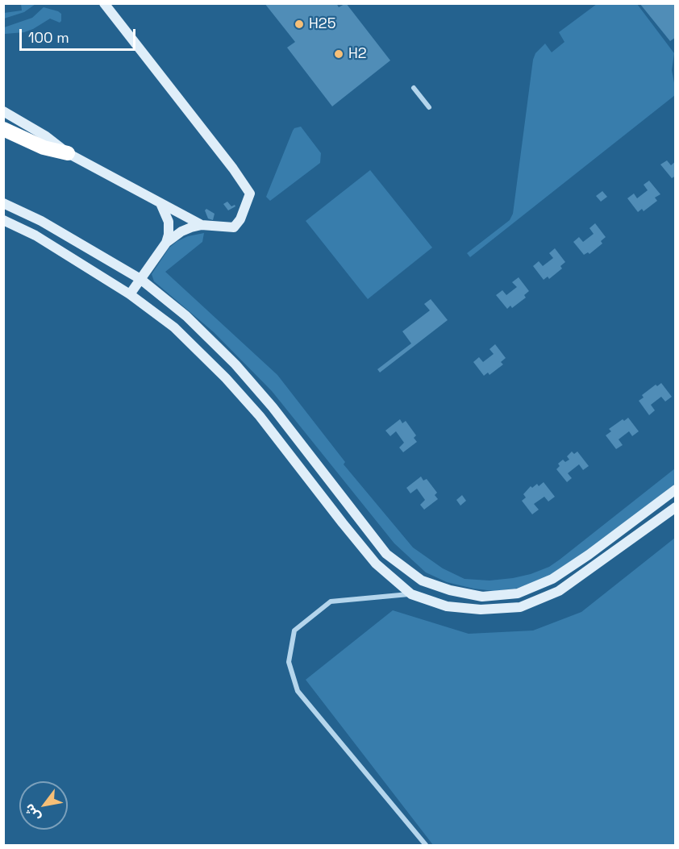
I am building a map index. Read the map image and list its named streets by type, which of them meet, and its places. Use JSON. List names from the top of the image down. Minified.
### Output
{"places":["H25","H2"],"scale_bar":"100 m","north":"bottom left"}
